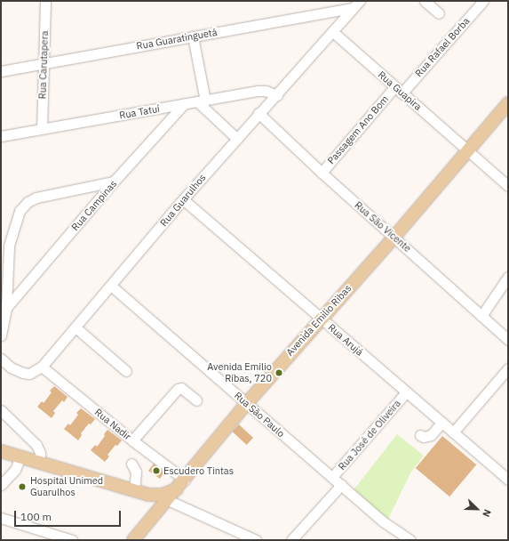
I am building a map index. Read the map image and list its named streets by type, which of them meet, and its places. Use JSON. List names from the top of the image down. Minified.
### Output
{"streets":{"main road":["Avenida Emilio Ribas"],"street":["Rua Guaratinguetá","Rua Rafael Borba","Rua Carutapera","Rua Guapira","Rua Tatuí","Passagem Ano Bom","Rua Guarulhos","Rua Campinas","Rua São Vicente","Rua Arujá","Rua São Paulo","Rua Nadir","Rua José de Oliveira"]},"crossings":[["Rua Guaratinguetá","Rua Carutapera"],["Rua Guaratinguetá","Rua Guarulhos"],["Rua Rafael Borba","Rua Guapira"],["Rua Rafael Borba","Passagem Ano Bom"],["Rua Carutapera","Rua Tatuí"],["Rua Guapira","Passagem Ano Bom"],["Rua Guapira","Rua Guarulhos"],["Rua Guapira","Avenida Emilio Ribas"],["Rua Tatuí","Rua Guarulhos"],["Rua Tatuí","Rua Campinas"],["Passagem Ano Bom","Rua São Vicente"],["Rua Guarulhos","Rua São Vicente"],["Rua Guarulhos","Rua Arujá"],["Rua Guarulhos","Rua São Paulo"],["Rua Guarulhos","Rua Nadir"],["Rua São Vicente","Avenida Emilio Ribas"],["Avenida Emilio Ribas","Rua Arujá"],["Avenida Emilio Ribas","Rua São Paulo"],["Avenida Emilio Ribas","Rua Nadir"],["Rua Arujá","Rua José de Oliveira"],["Rua São Paulo","Rua José de Oliveira"]],"places":["Avenida Emilio Ribas, 720","Escudero Tintas","Hospital Unimed Guarulhos"],"scale_bar":"100 m","north":"bottom right"}
